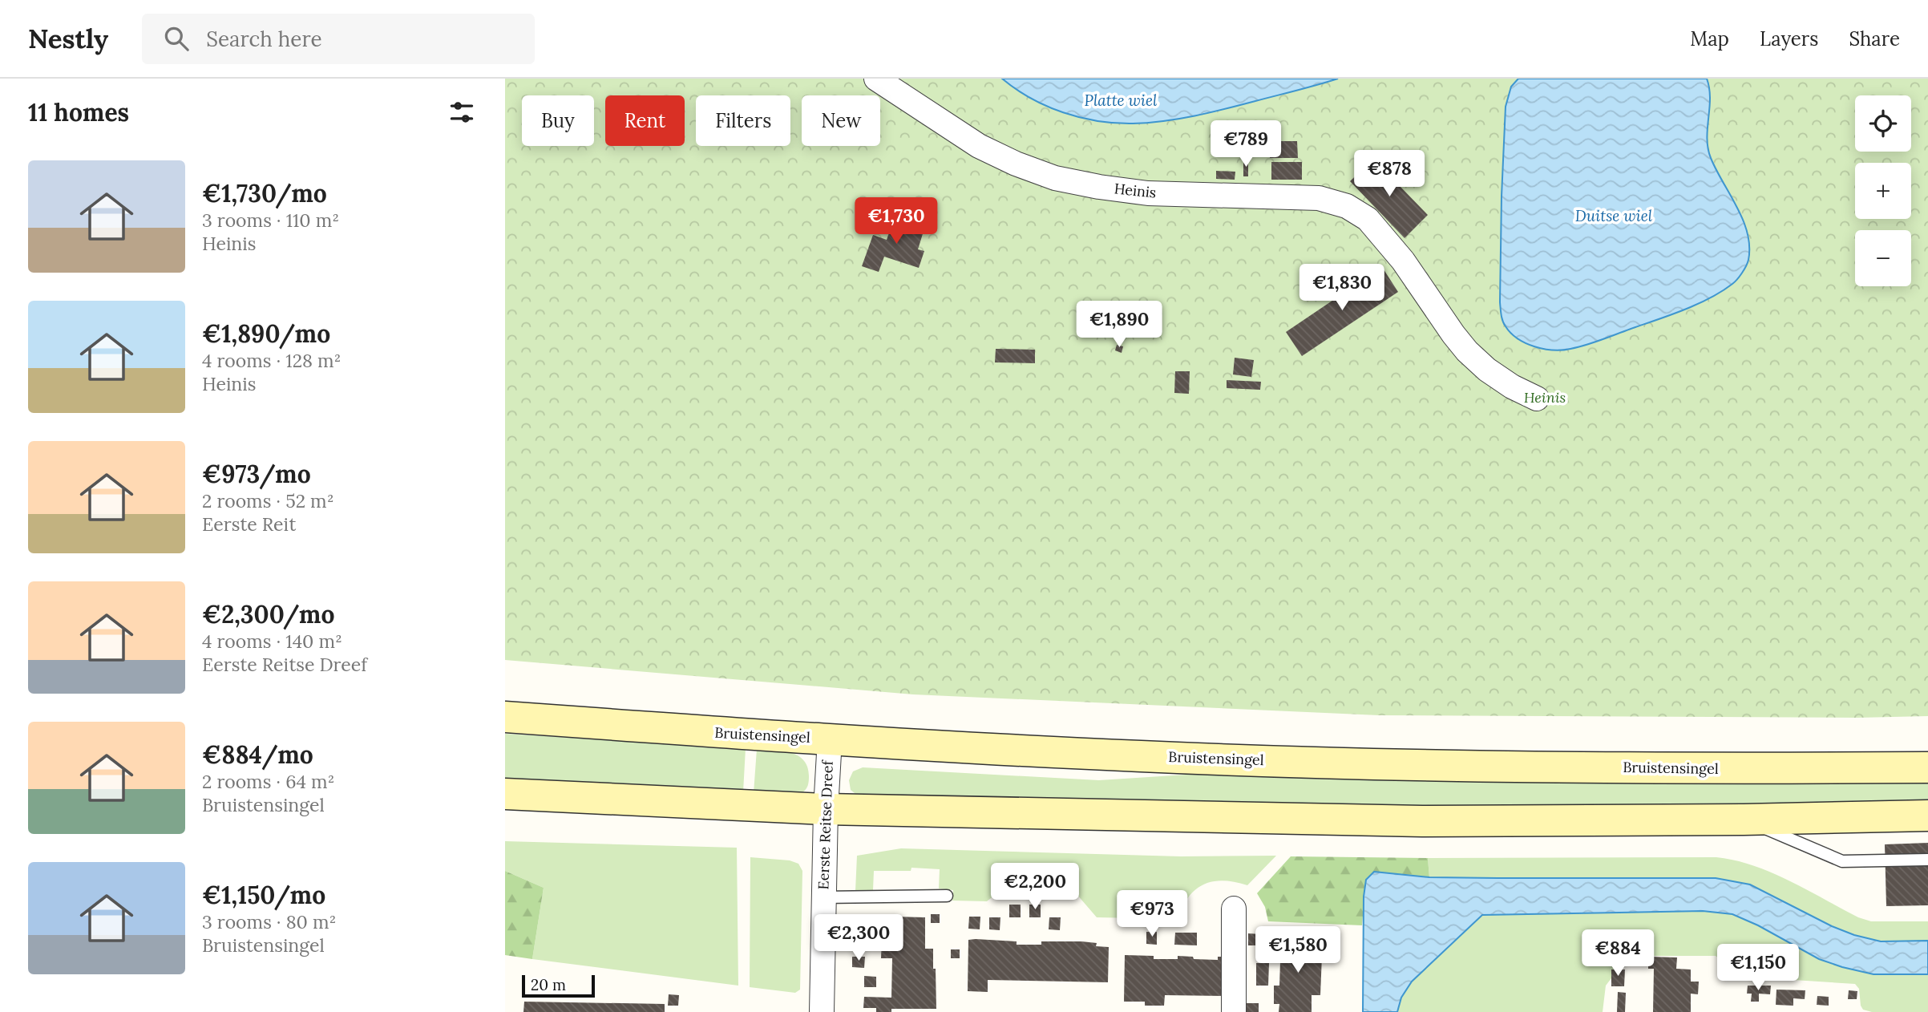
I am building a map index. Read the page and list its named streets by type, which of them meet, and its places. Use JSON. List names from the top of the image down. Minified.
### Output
{"streets":{"main road":["Bruistensingel"],"street":["Heinis","Eerste Reitse Dreef"]},"crossings":[["Bruistensingel","Eerste Reitse Dreef"]],"water":["Platte wiel","Duitse wiel"],"parks":["Heinis"],"scale_bar":"20 m","page":{"header":"Nestly","search":"Search here","nav":["Map","Layers","Share"],"heading":"11 homes","map_buttons":["+","−"],"chip":["Buy","Rent","Filters","New"],"price":["€789","€878","€1,730","€1,830","€1,890","€2,200","€973","€2,300","€1,580","€884","€1,150"],"list":[{"name":"€1,730/mo","note":"3 rooms · 110 m² · Heinis"},{"name":"€1,890/mo","note":"4 rooms · 128 m² · Heinis"},{"name":"€973/mo","note":"2 rooms · 52 m² · Eerste Reit"},{"name":"€2,300/mo","note":"4 rooms · 140 m² · Eerste Reitse Dreef"},{"name":"€884/mo","note":"2 rooms · 64 m² · Bruistensingel"},{"name":"€1,150/mo","note":"3 rooms · 80 m² · Bruistensingel"}],"scale":"20 m"}}
